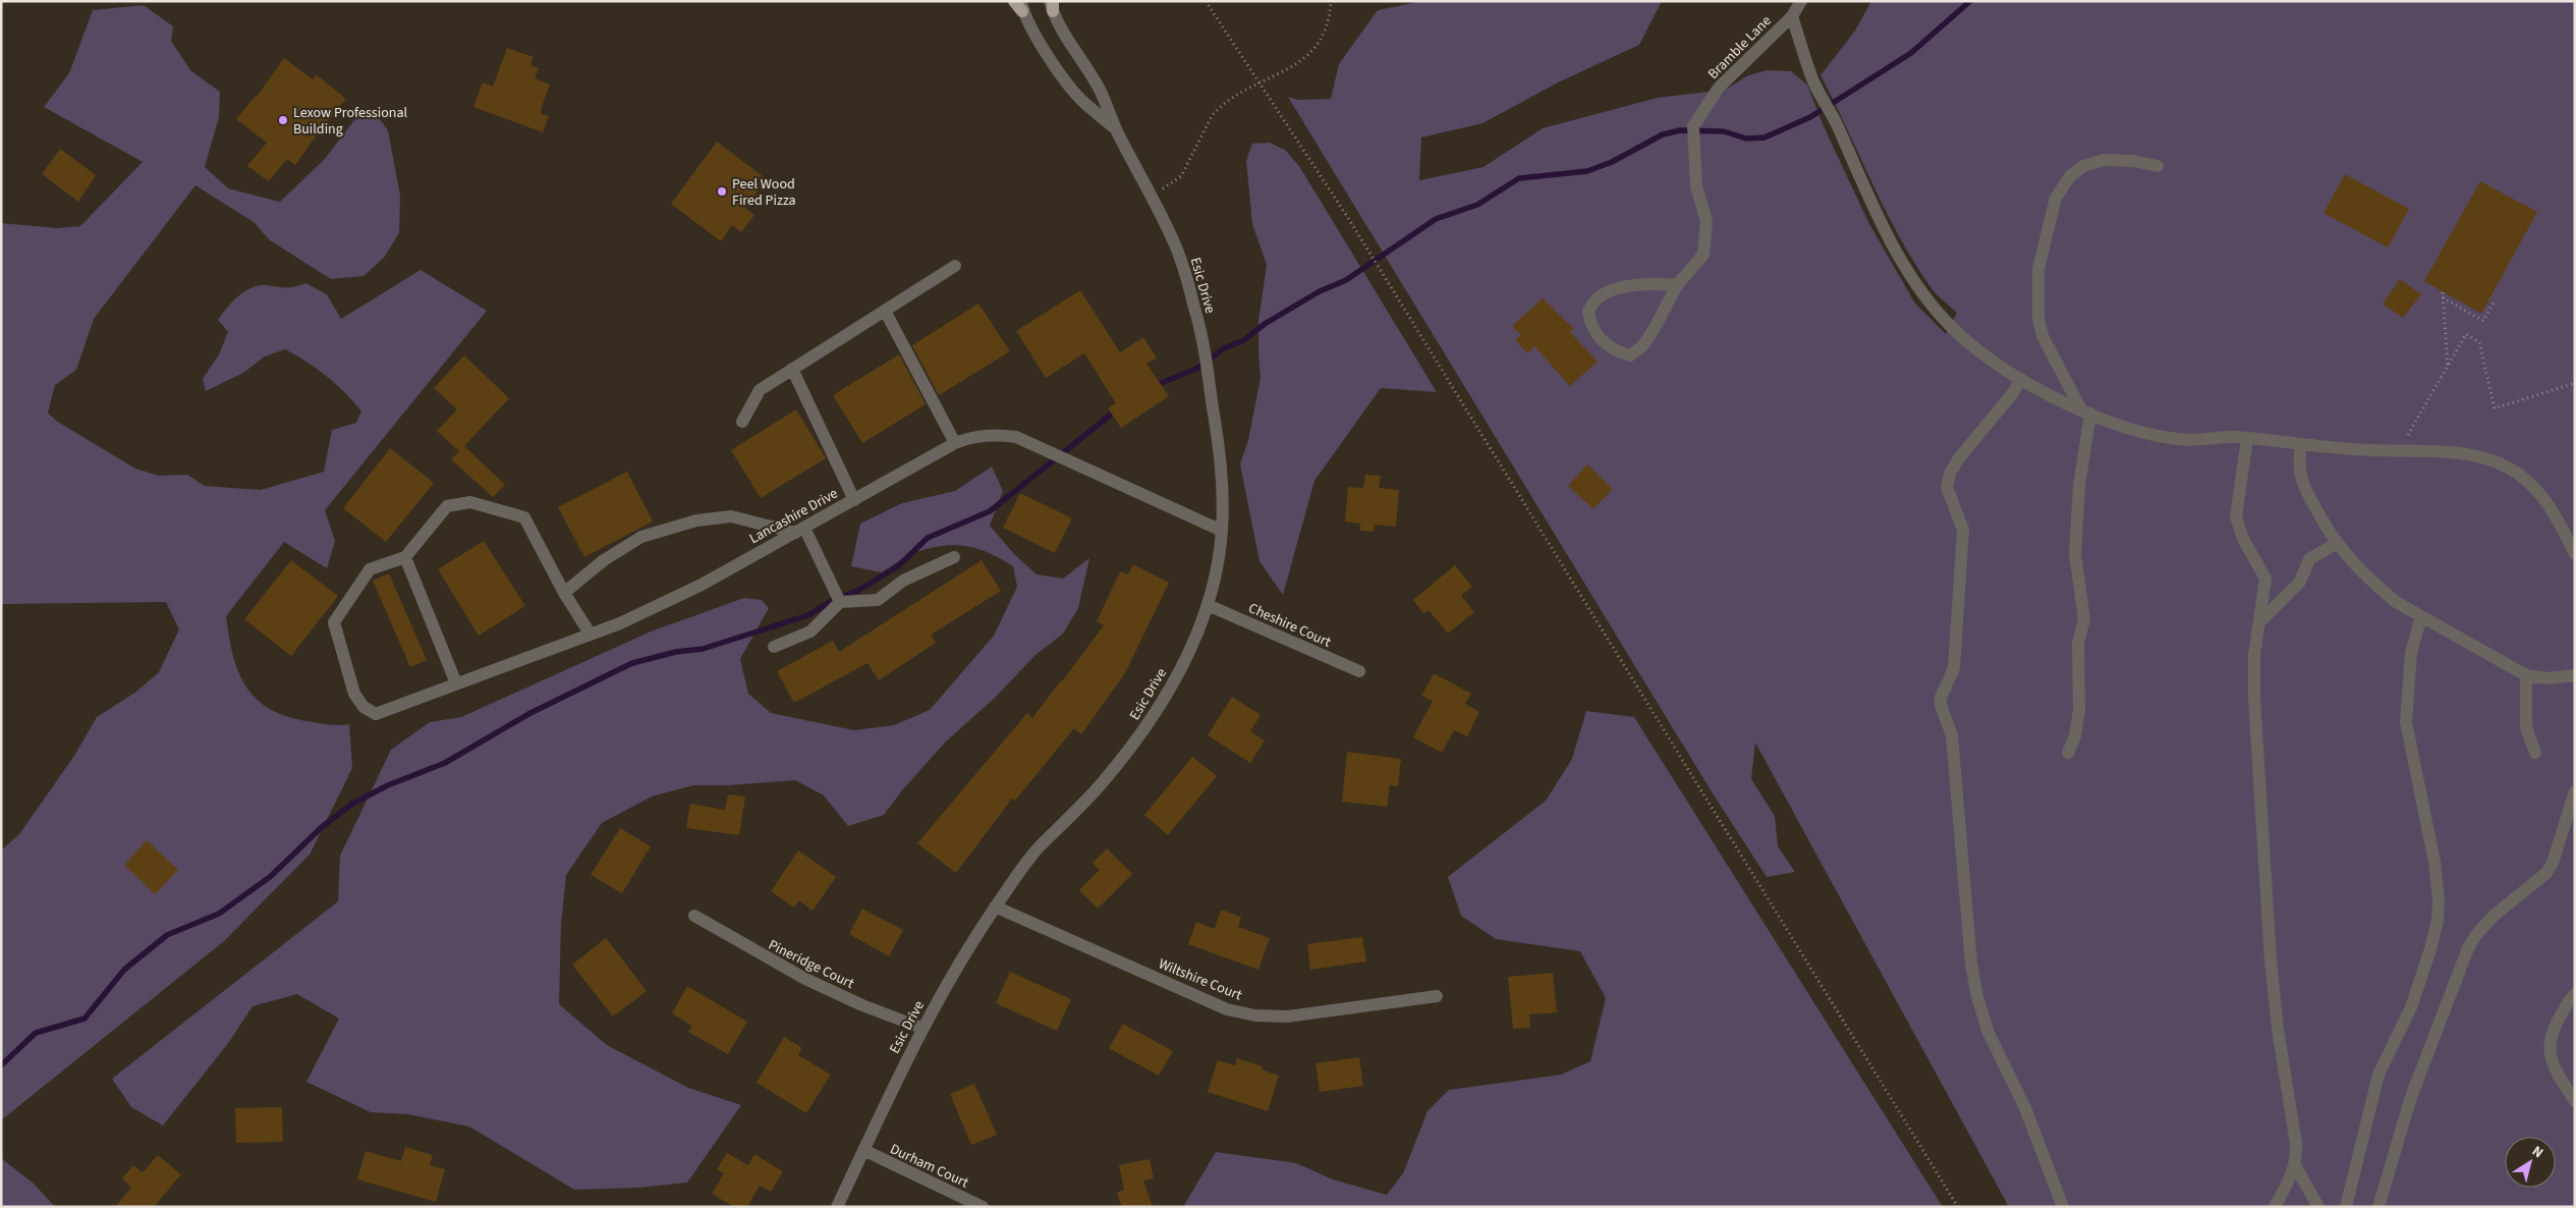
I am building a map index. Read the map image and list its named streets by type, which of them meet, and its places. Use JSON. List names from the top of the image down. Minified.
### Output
{"streets":{"street":["Bramble Lane","Esic Drive","Lancashire Drive","Cheshire Court","Pineridge Court","Wiltshire Court","Durham Court"]},"crossings":[["Esic Drive","Lancashire Drive"],["Esic Drive","Cheshire Court"],["Esic Drive","Pineridge Court"],["Esic Drive","Wiltshire Court"],["Esic Drive","Durham Court"]],"places":["Lexow Professional Building","Peel Wood Fired Pizza"],"north":"top right"}
